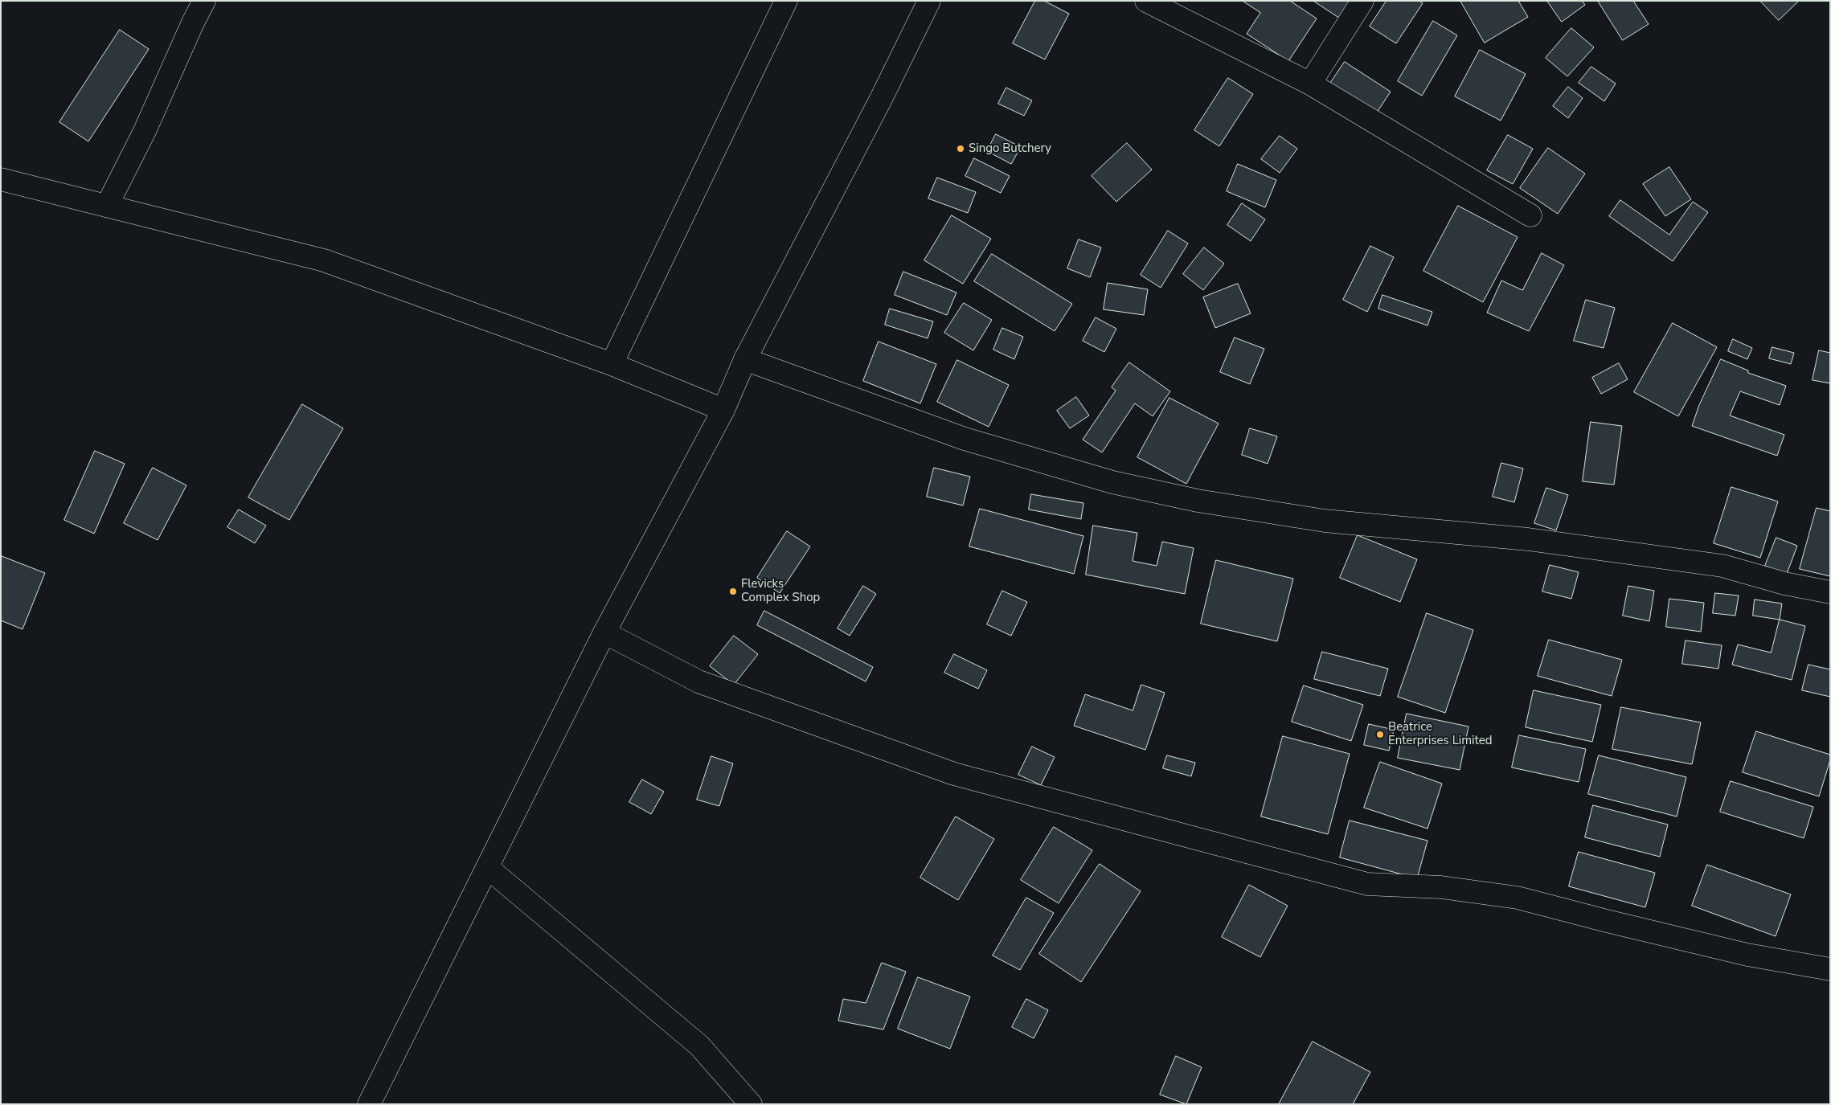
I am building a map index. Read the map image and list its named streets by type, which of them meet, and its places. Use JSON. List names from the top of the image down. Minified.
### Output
{"places":["Singo Butchery","Flevicks Complex Shop","Beatrice Enterprises Limited"]}
